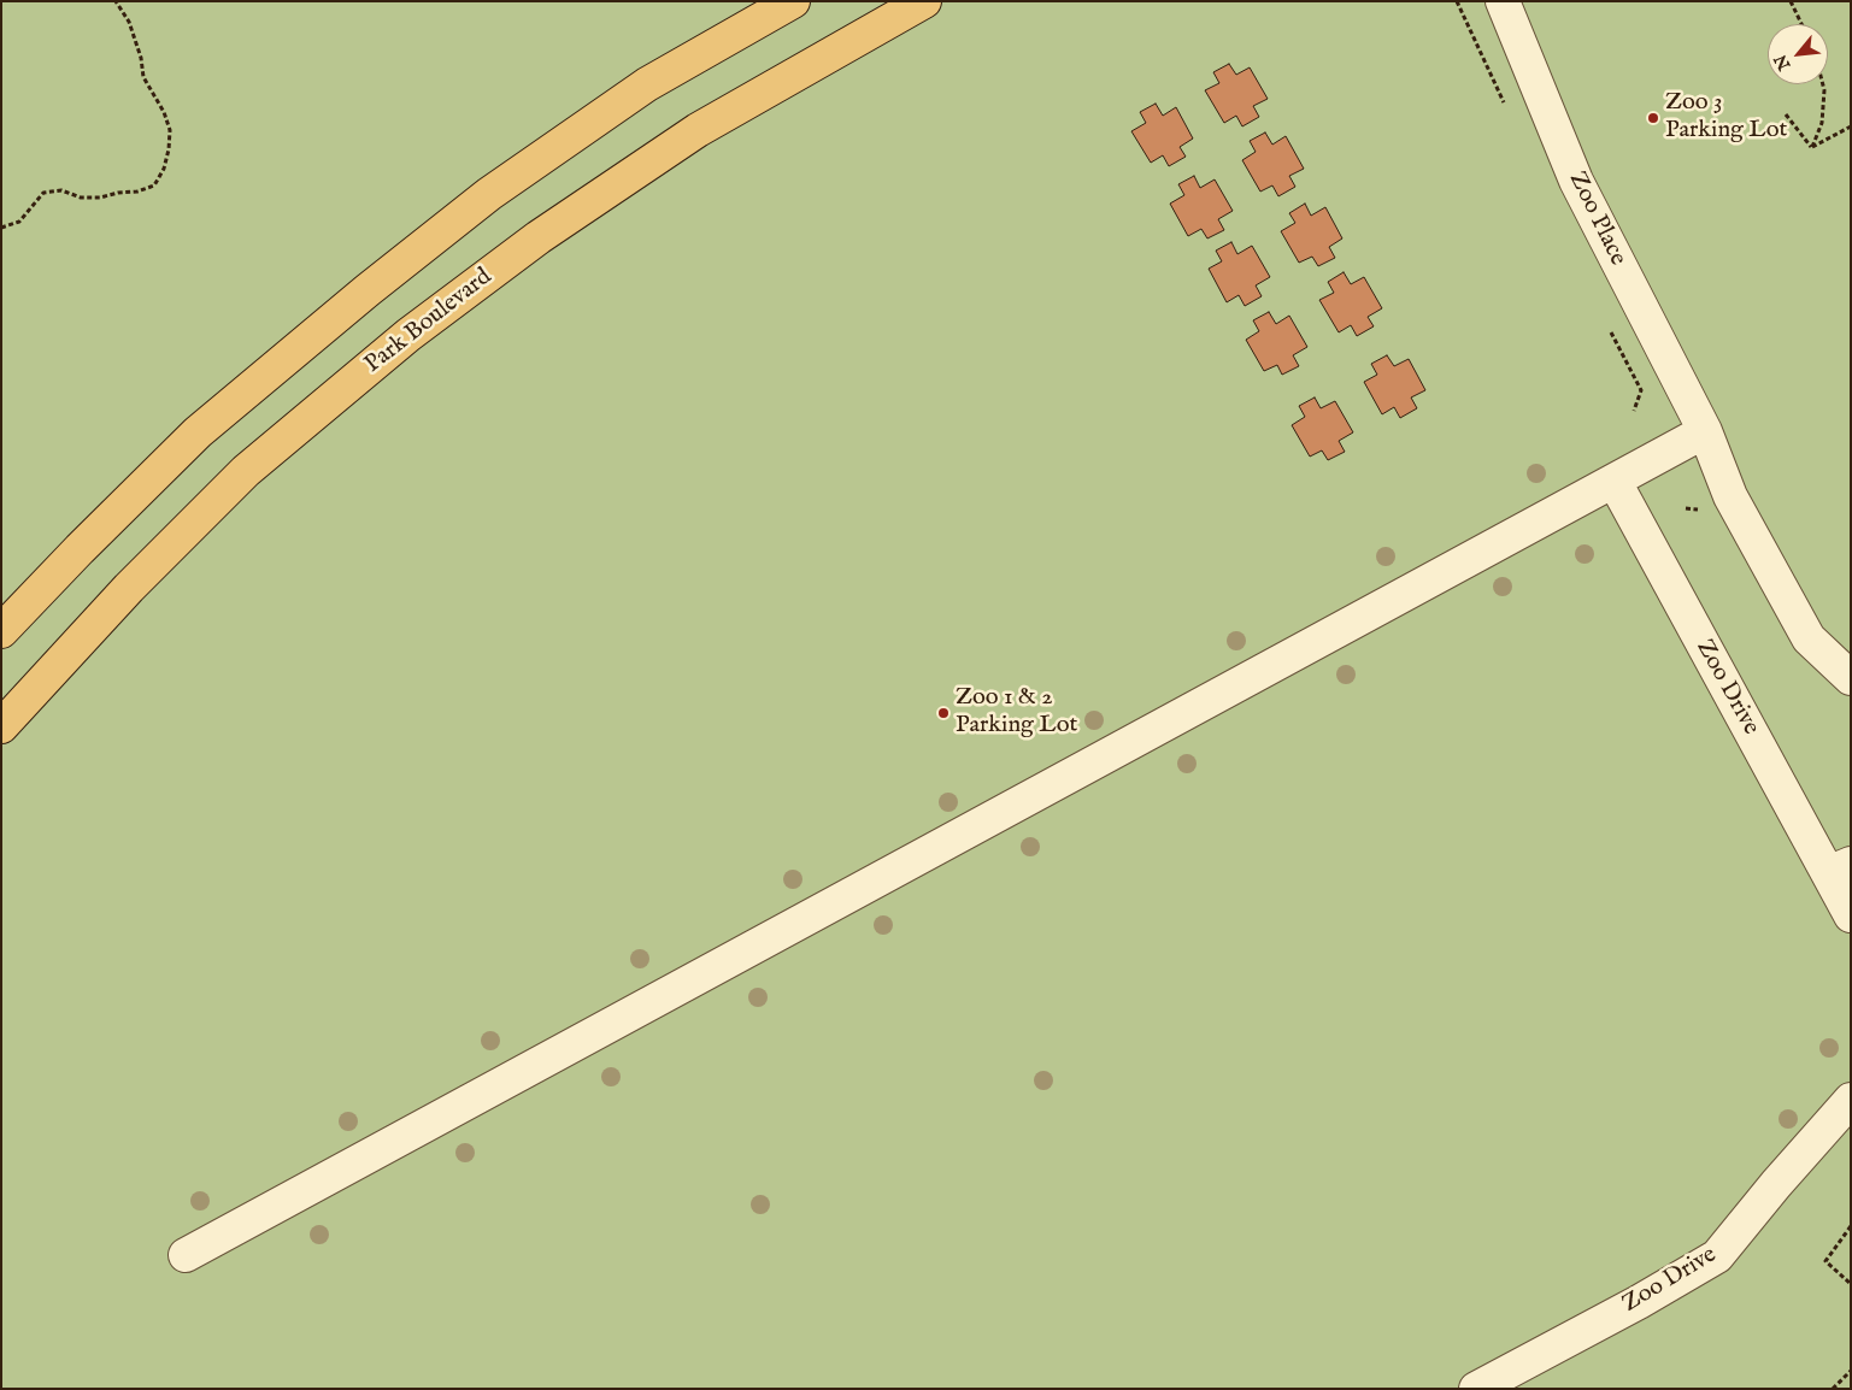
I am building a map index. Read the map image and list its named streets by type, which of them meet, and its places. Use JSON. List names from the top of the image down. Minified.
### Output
{"streets":{"main road":["Park Boulevard"],"street":["Zoo Place","Zoo Drive"]},"places":["Zoo 3 Parking Lot","Zoo 1 & 2 Parking Lot"],"north":"bottom left"}
